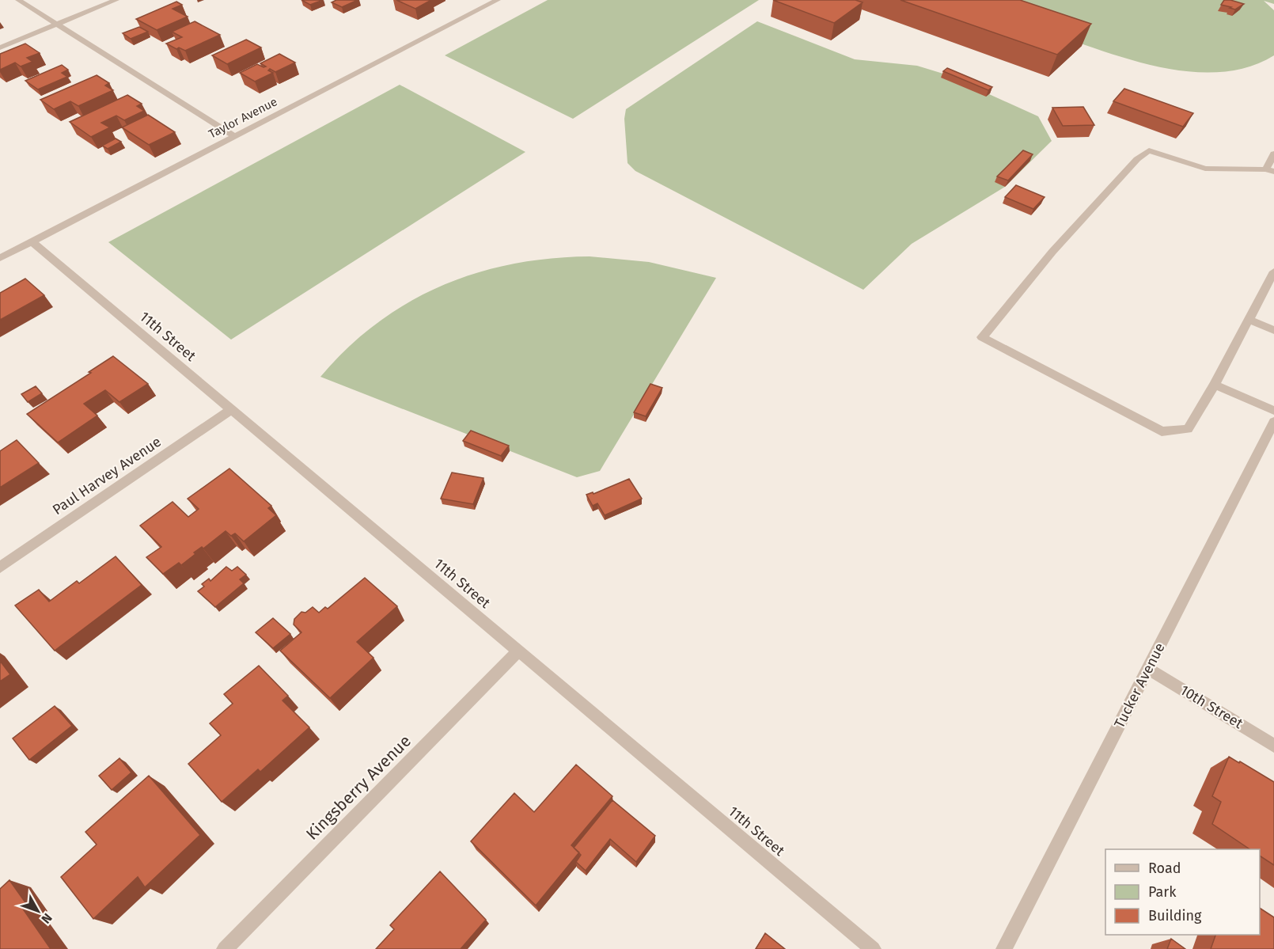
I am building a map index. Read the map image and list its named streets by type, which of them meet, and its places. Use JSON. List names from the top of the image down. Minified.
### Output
{"streets":{"street":["Taylor Avenue","11th Street","Paul Harvey Avenue","Tucker Avenue","10th Street","Kingsberry Avenue"]},"crossings":[["Taylor Avenue","11th Street"],["11th Street","Paul Harvey Avenue"],["11th Street","Kingsberry Avenue"],["Tucker Avenue","10th Street"]],"legend":["Road","Park","Building"],"north":"bottom right"}
